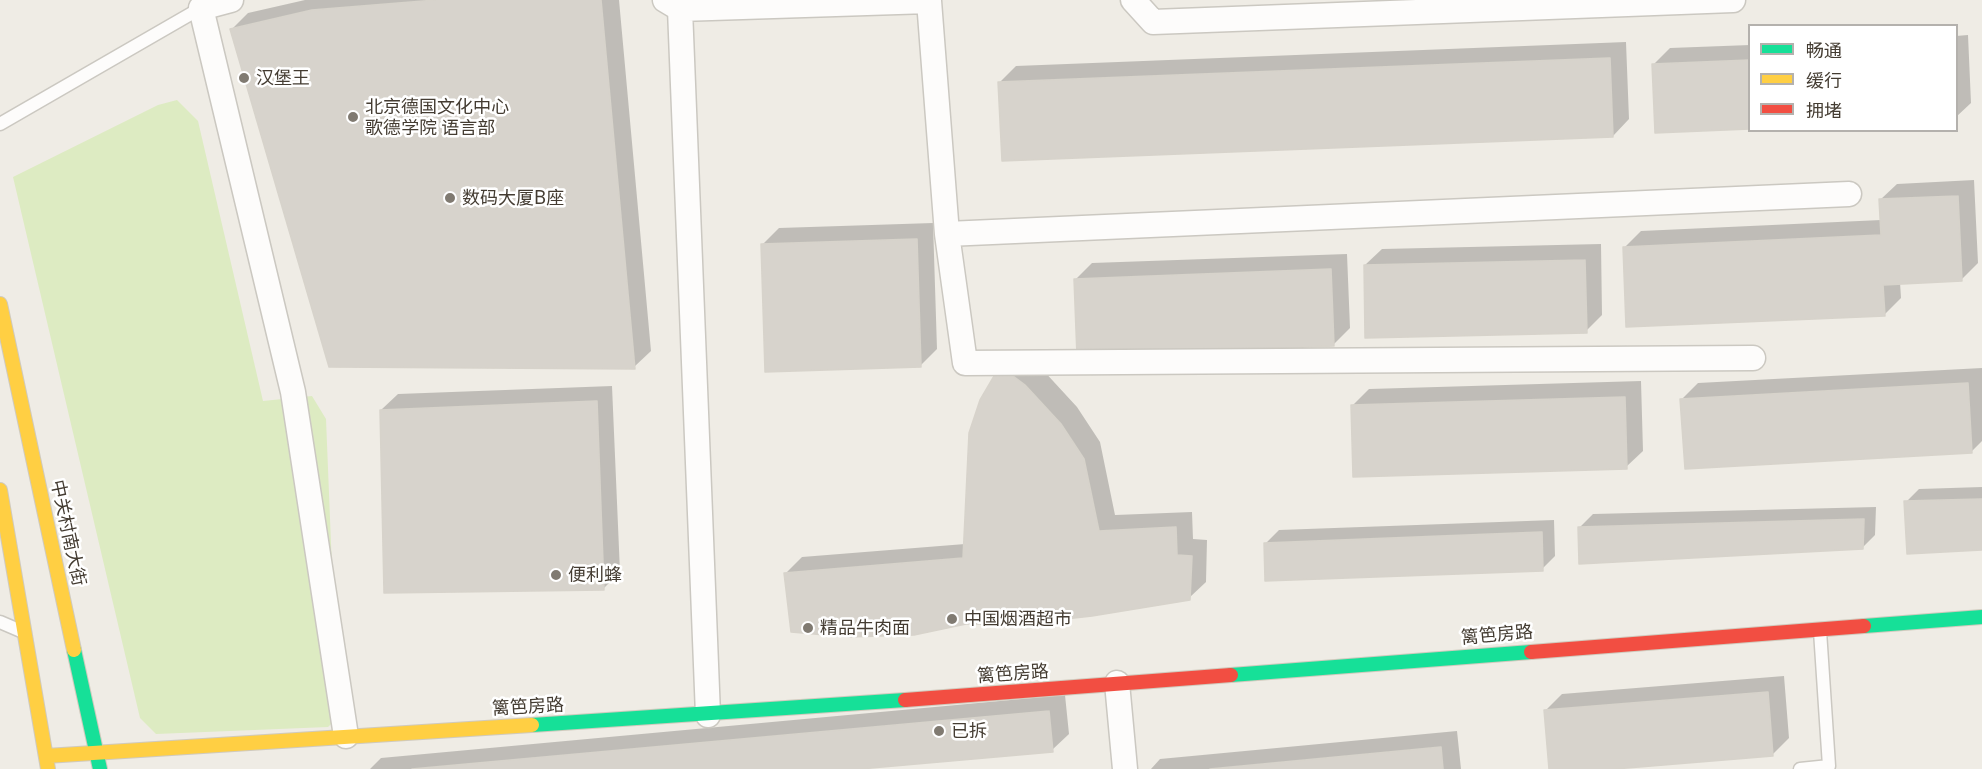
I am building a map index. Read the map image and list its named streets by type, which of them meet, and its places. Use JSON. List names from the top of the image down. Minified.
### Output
{"streets":{"street":["中关村南大街","篱笆房路"]},"crossings":[["中关村南大街","篱笆房路"]],"places":["汉堡王","北京德国文化中心 歌德学院 语言部","数码大厦B座","便利蜂","中国烟酒超市","精品牛肉面","已拆"],"legend":["畅通","缓行","拥堵"]}
